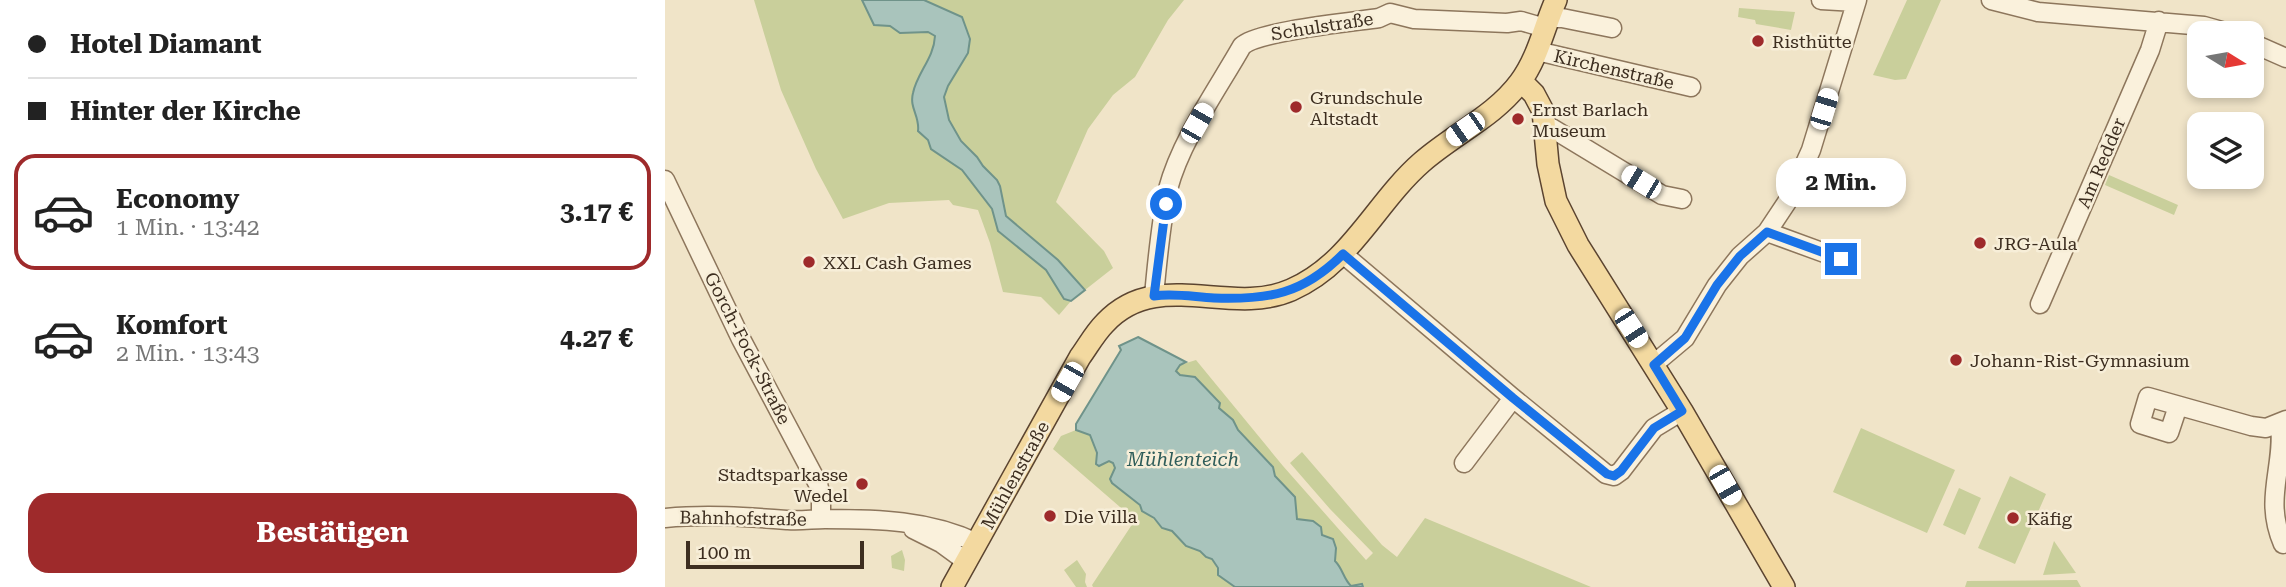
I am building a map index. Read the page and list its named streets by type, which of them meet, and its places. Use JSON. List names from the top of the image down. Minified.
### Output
{"streets":{"main road":["Mühlenstraße"],"street":["Schulstraße","Kirchenstraße","Am Redder","Gorch-Fock-Straße","Bahnhofstraße"]},"crossings":[["Schulstraße","Mühlenstraße"],["Kirchenstraße","Mühlenstraße"],["Gorch-Fock-Straße","Bahnhofstraße"],["Mühlenstraße","Bahnhofstraße"]],"water":["Mühlenteich"],"places":["Risthütte","Grundschule Altstadt","Ernst Barlach Museum","JRG-Aula","XXL Cash Games","Johann-Rist-Gymnasium","Stadtsparkasse Wedel","Die Villa","Käfig"],"scale_bar":"100 m","north":"right","page":{"banner":["Hotel Diamant","Hinter der Kirche"],"list":[{"name":"Economy","note":"1 Min. · 13:42","value":"3.17 €"},{"name":"Komfort","note":"2 Min. · 13:43","value":"4.27 €"}],"bubble":"2 Min.","buttons":"Bestätigen","scale":"100 m"}}
